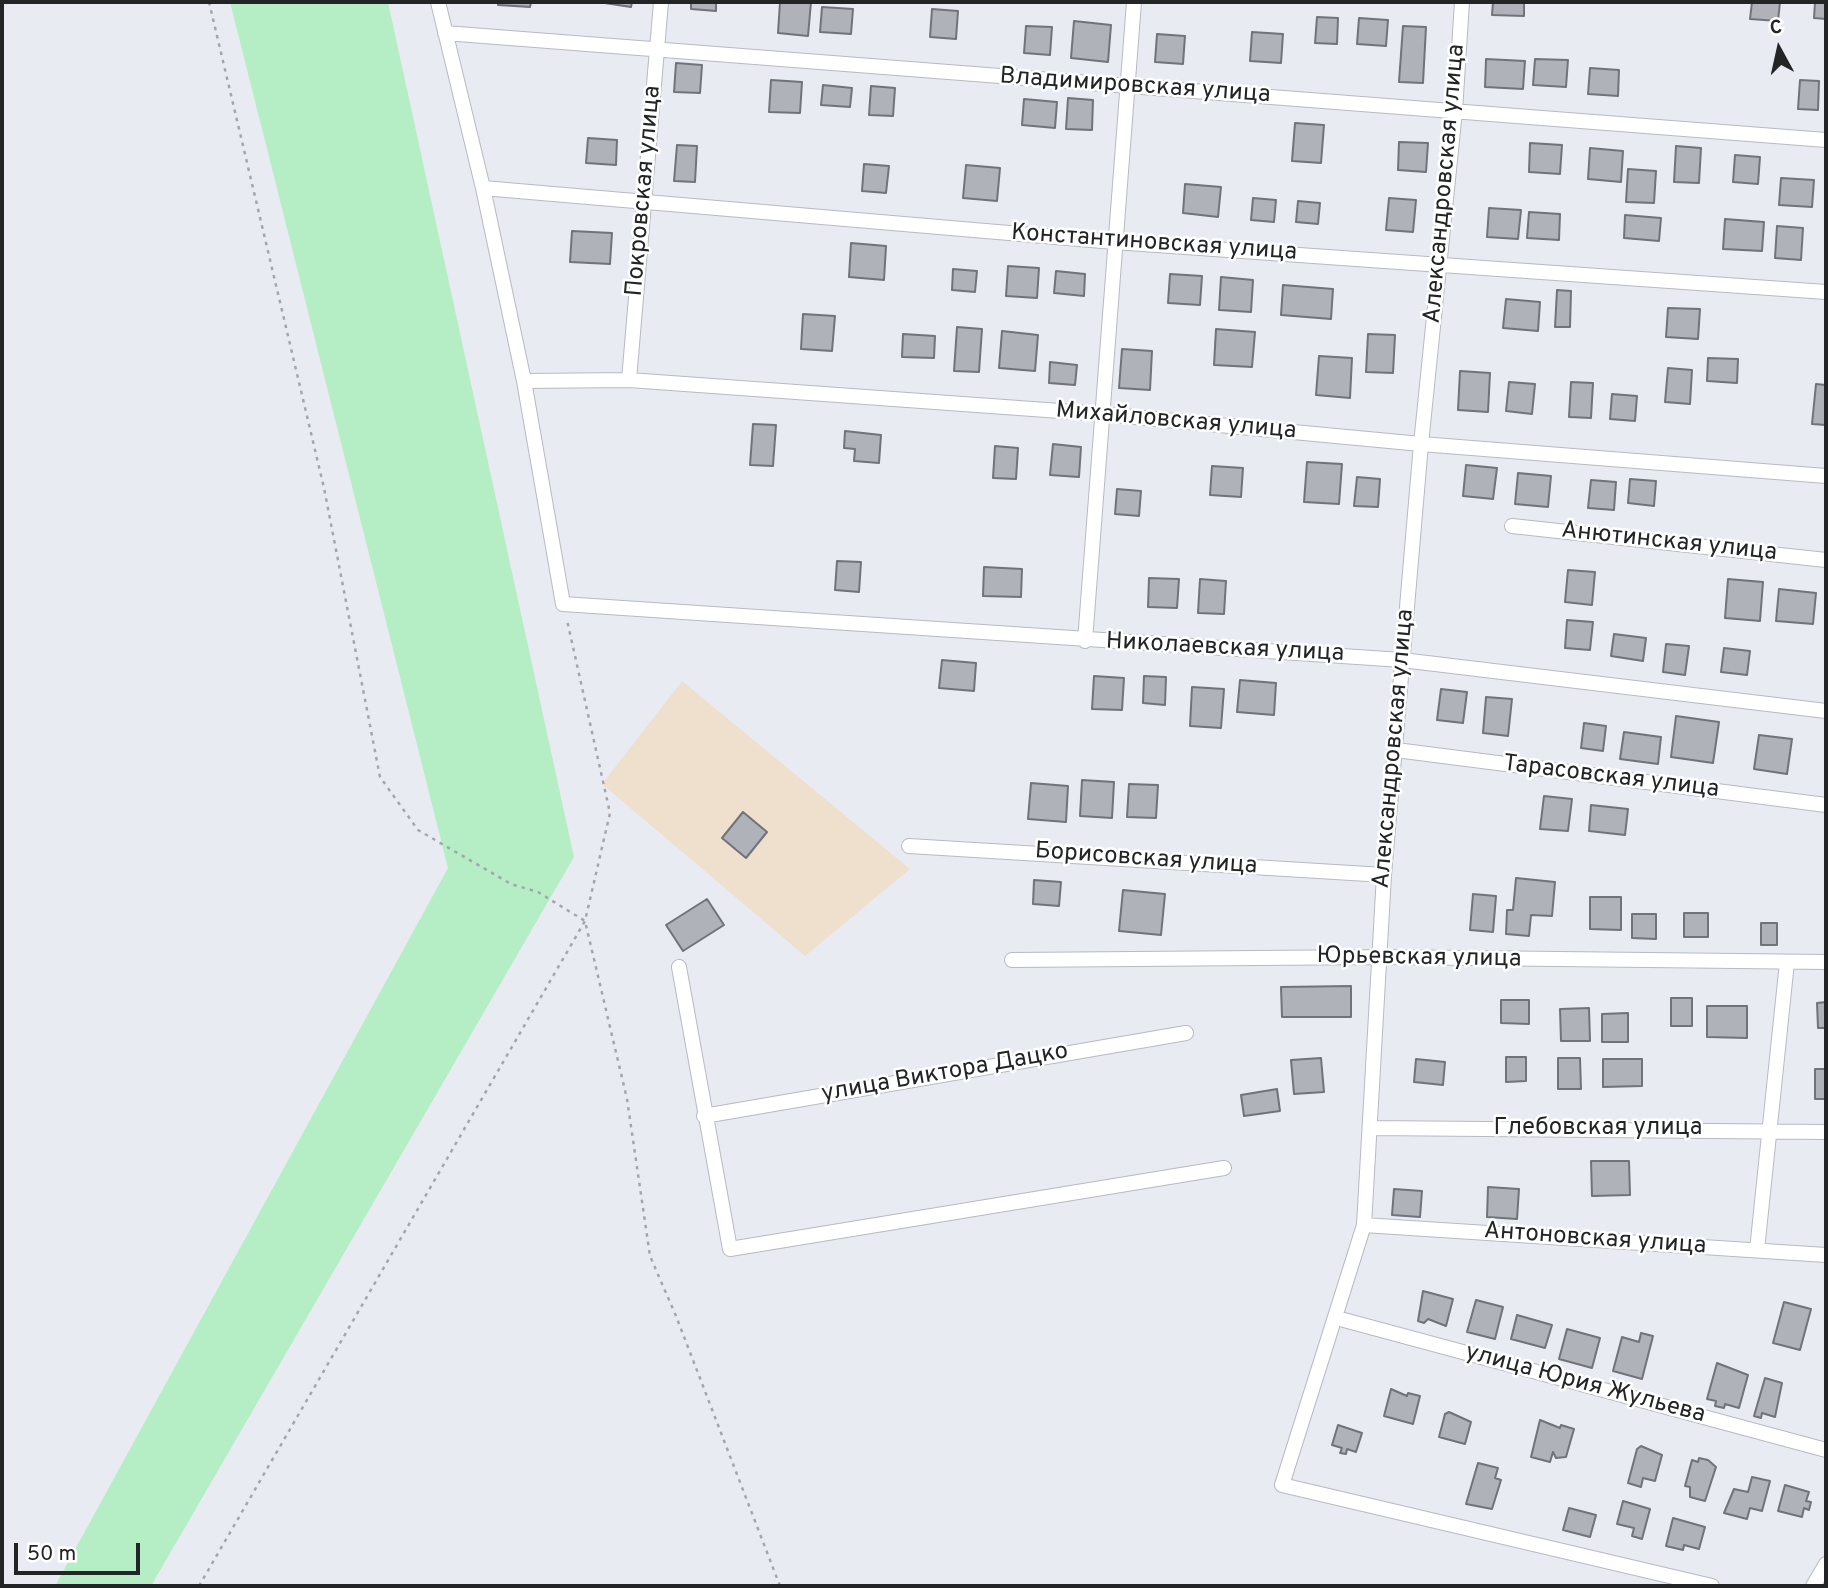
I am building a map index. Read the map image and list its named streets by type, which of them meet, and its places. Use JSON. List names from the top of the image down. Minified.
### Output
{"streets":{"street":["Владимировская улица","Александровская улица","Покровская улица","Константиновская улица","Михайловская улица","Анютинская улица","Николаевская улица","Тарасовская улица","Борисовская улица","Юрьевская улица","улица Виктора Дацко","Глебовская улица","Антоновская улица","улица Юрия Жульева"]},"crossings":[["Владимировская улица","Александровская улица"],["Владимировская улица","Покровская улица"],["Александровская улица","Константиновская улица"],["Александровская улица","Михайловская улица"],["Александровская улица","Николаевская улица"],["Александровская улица","Тарасовская улица"],["Александровская улица","Борисовская улица"],["Александровская улица","Юрьевская улица"],["Александровская улица","Глебовская улица"],["Александровская улица","Антоновская улица"],["Покровская улица","Константиновская улица"],["Покровская улица","Михайловская улица"]],"scale_bar":"50 m","north":"top"}
